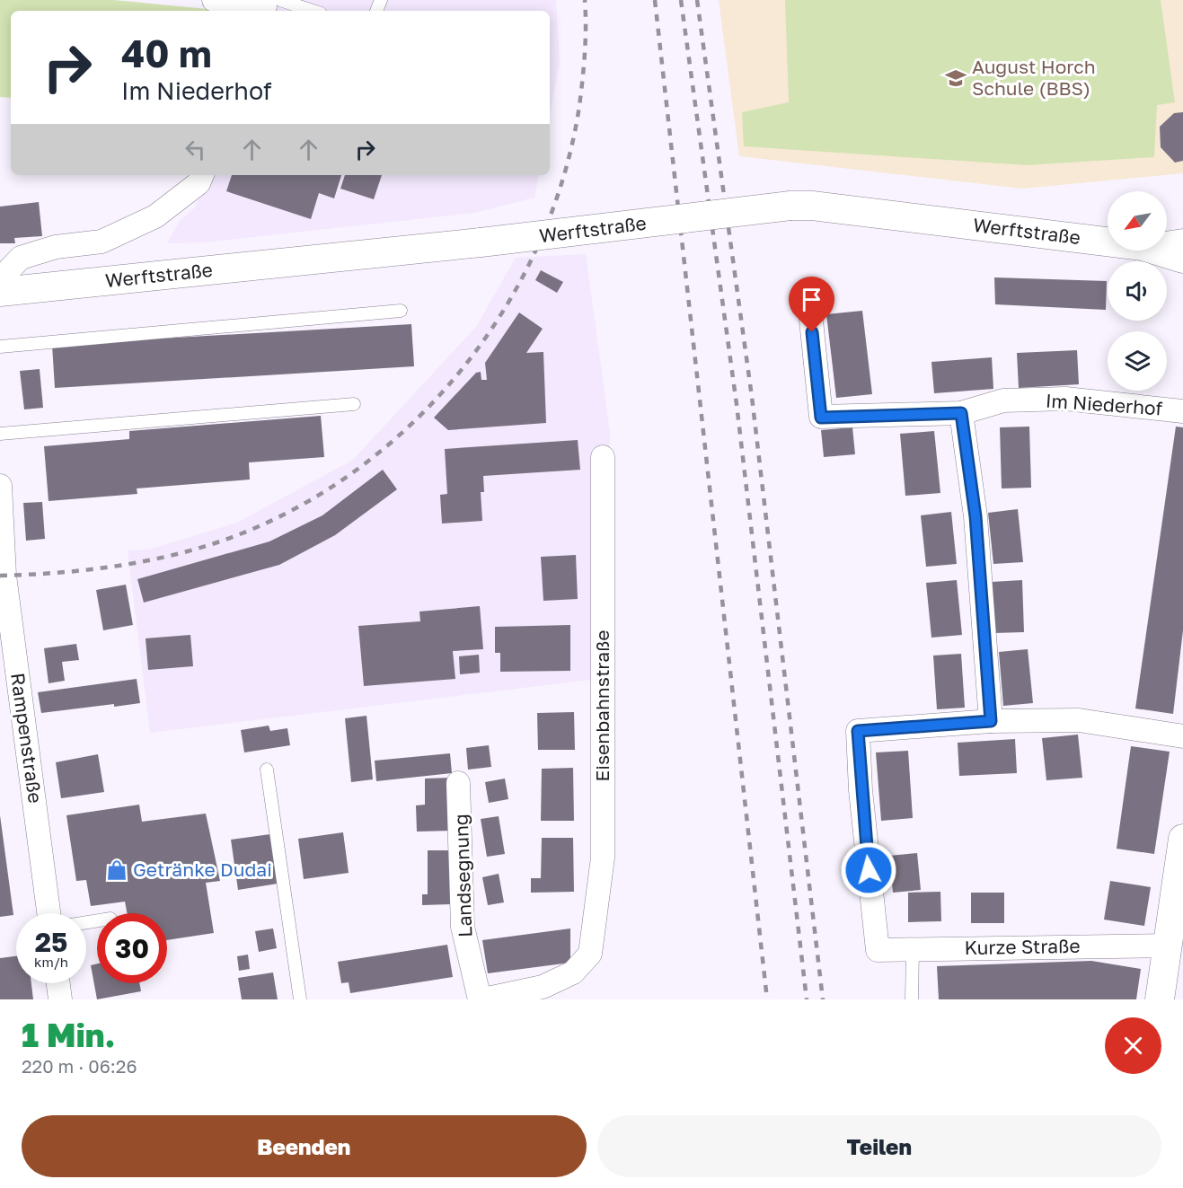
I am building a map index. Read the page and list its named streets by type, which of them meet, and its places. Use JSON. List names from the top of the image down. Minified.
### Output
{"streets":{"street":["Werftstraße","Im Niederhof","Eisenbahnstraße","Rampenstraße","Landsegnung","Kurze Straße"]},"crossings":[["Eisenbahnstraße","Landsegnung"]],"places":{"school or university":["August Horch Schule (BBS)"],"shop":["Getränke Dudai"]},"north":"bottom left","page":{"turn":["40 m","Im Niederhof"],"speed":"25 km/h","limit":"30","heading":["1 Min.","220 m · 06:26"],"buttons":["Beenden","Teilen"]}}
